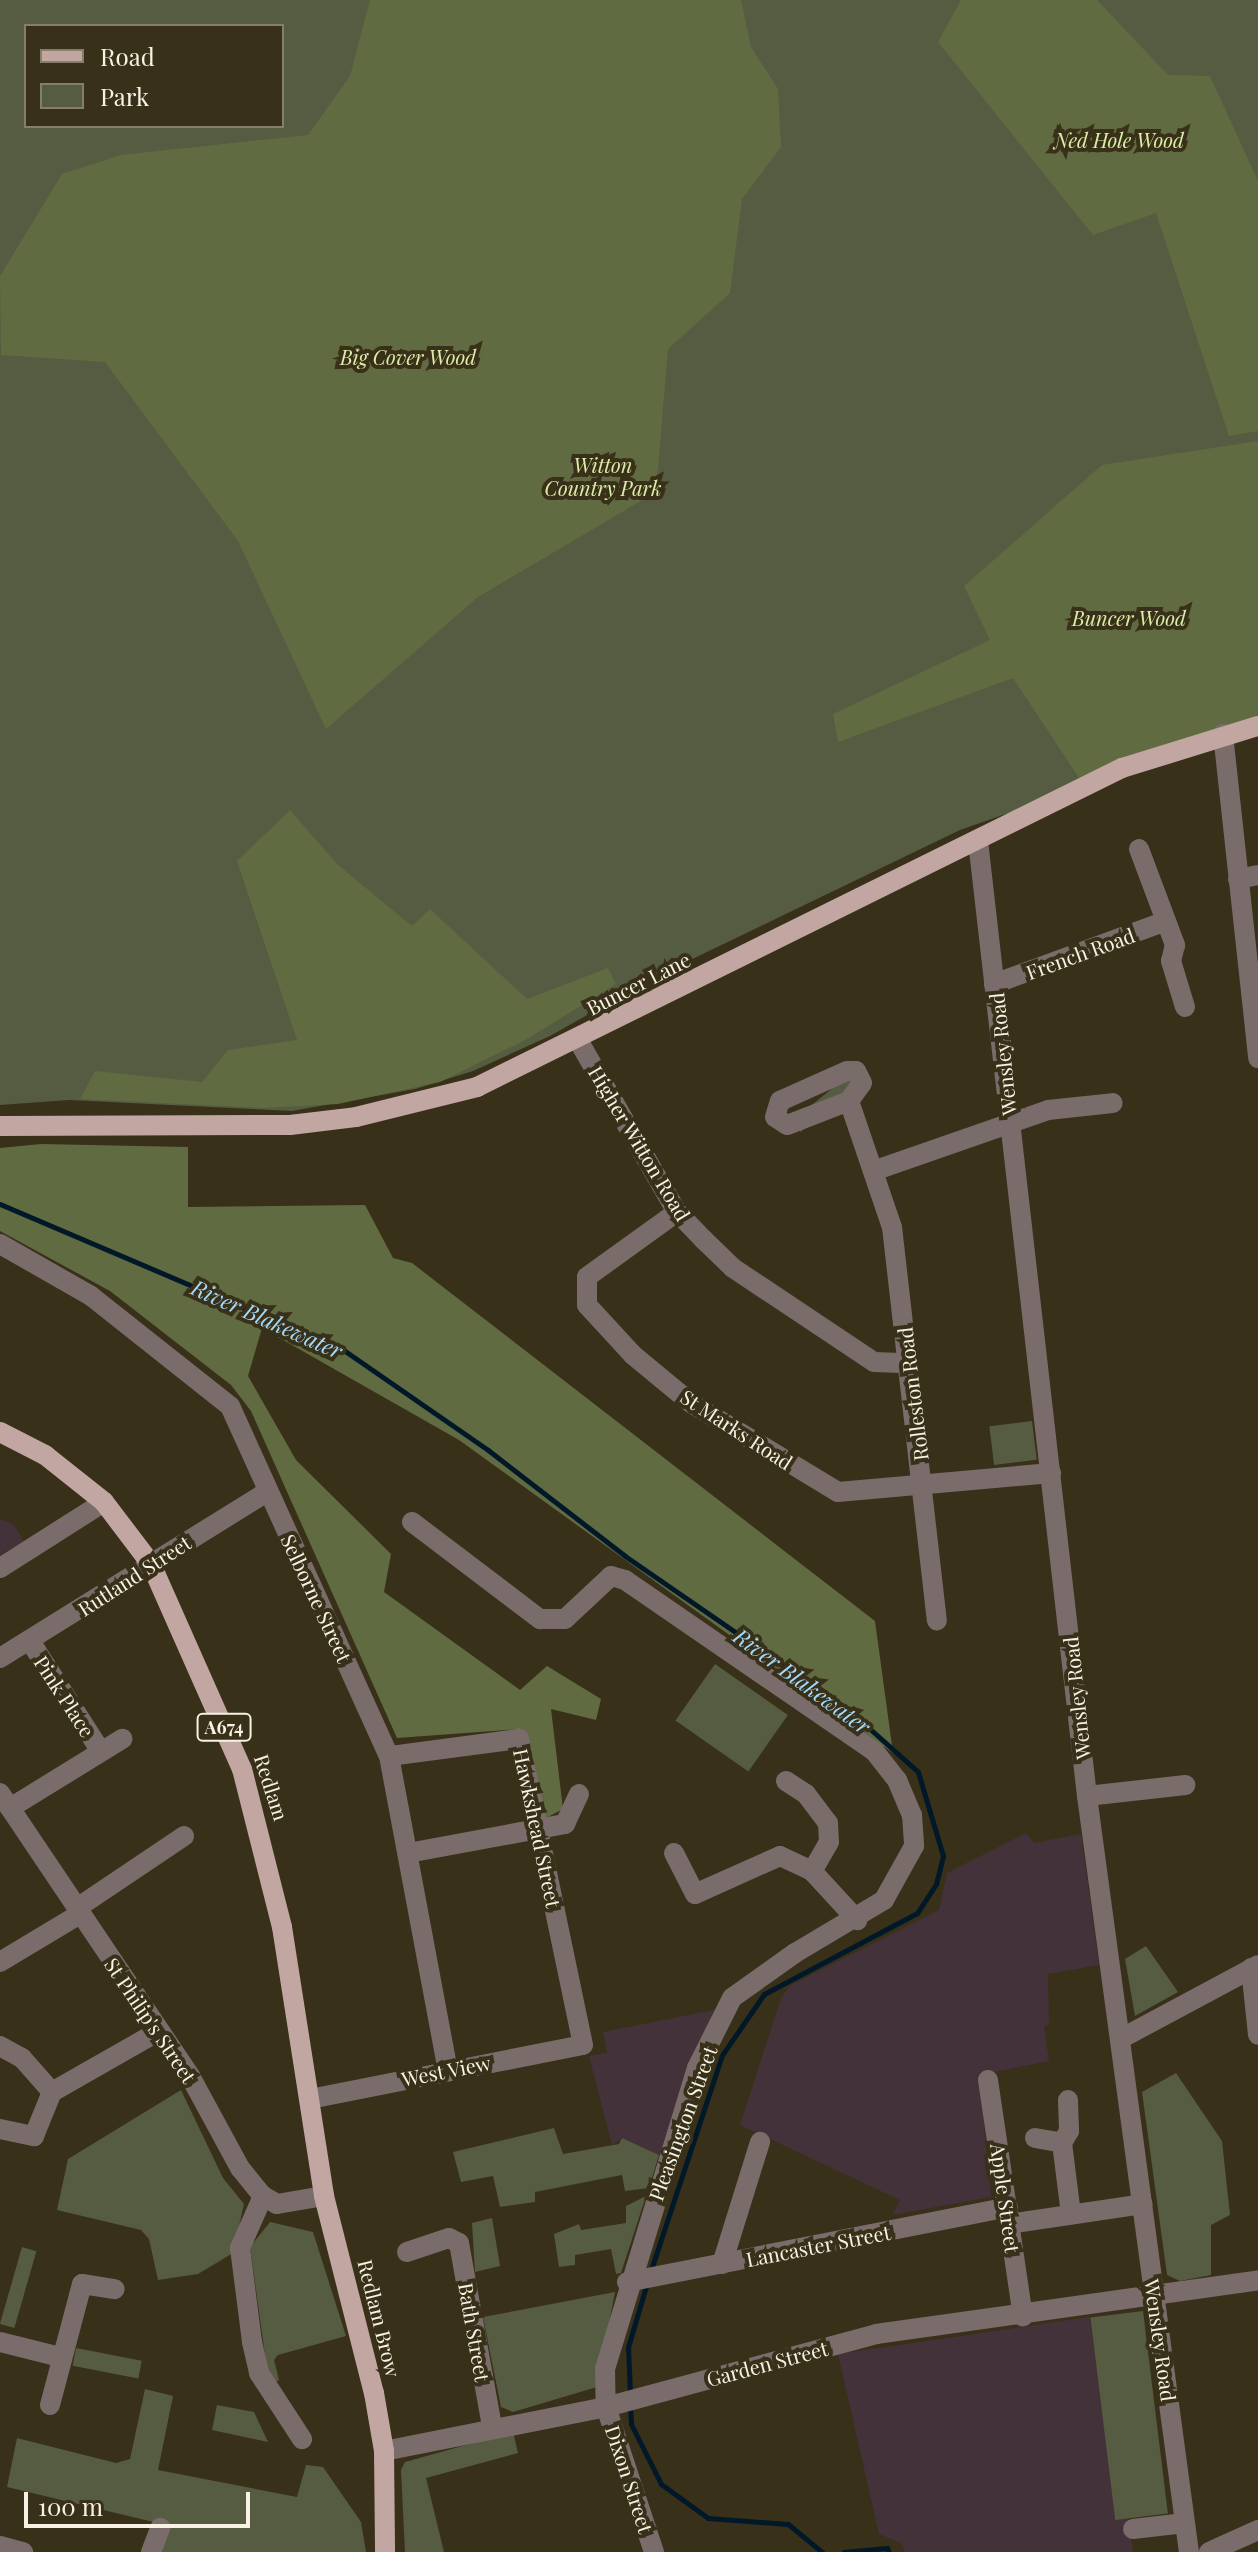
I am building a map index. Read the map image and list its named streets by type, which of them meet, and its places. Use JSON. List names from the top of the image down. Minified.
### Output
{"streets":{"main road":["Buncer Lane","A674","Redlam","Redlam Brow"],"street":["French Road","Wensley Road","Higher Witton Road","Rolleston Road","St Marks Road","Rutland Street","Selborne Street","Pink Place","Hawkshead Street","St Philip's Street","West View","Pleasington Street","Apple Street","Lancaster Street","Bath Street","Garden Street","Dixon Street"]},"crossings":[["French Road","Wensley Road"],["Buncer Lane","Wensley Road"],["Buncer Lane","Higher Witton Road"],["Wensley Road","St Marks Road"],["Wensley Road","Lancaster Street"],["Wensley Road","Garden Street"],["Higher Witton Road","Rolleston Road"],["Higher Witton Road","St Marks Road"],["Rolleston Road","St Marks Road"],["Rutland Street","Selborne Street"],["Rutland Street","Pink Place"],["Rutland Street","Redlam"],["Selborne Street","Hawkshead Street"],["Selborne Street","West View"],["Redlam","West View"],["Redlam","Redlam Brow"],["Hawkshead Street","West View"],["West View","Redlam Brow"],["Pleasington Street","Lancaster Street"],["Pleasington Street","Garden Street"],["Pleasington Street","Dixon Street"],["Apple Street","Lancaster Street"],["Apple Street","Garden Street"],["Redlam Brow","Garden Street"],["Bath Street","Garden Street"],["Garden Street","Dixon Street"]],"water":["River Blakewater"],"parks":["Ned Hole Wood","Big Cover Wood","Witton Country Park","Buncer Wood"],"legend":["Road","Park"],"scale_bar":"100 m"}
